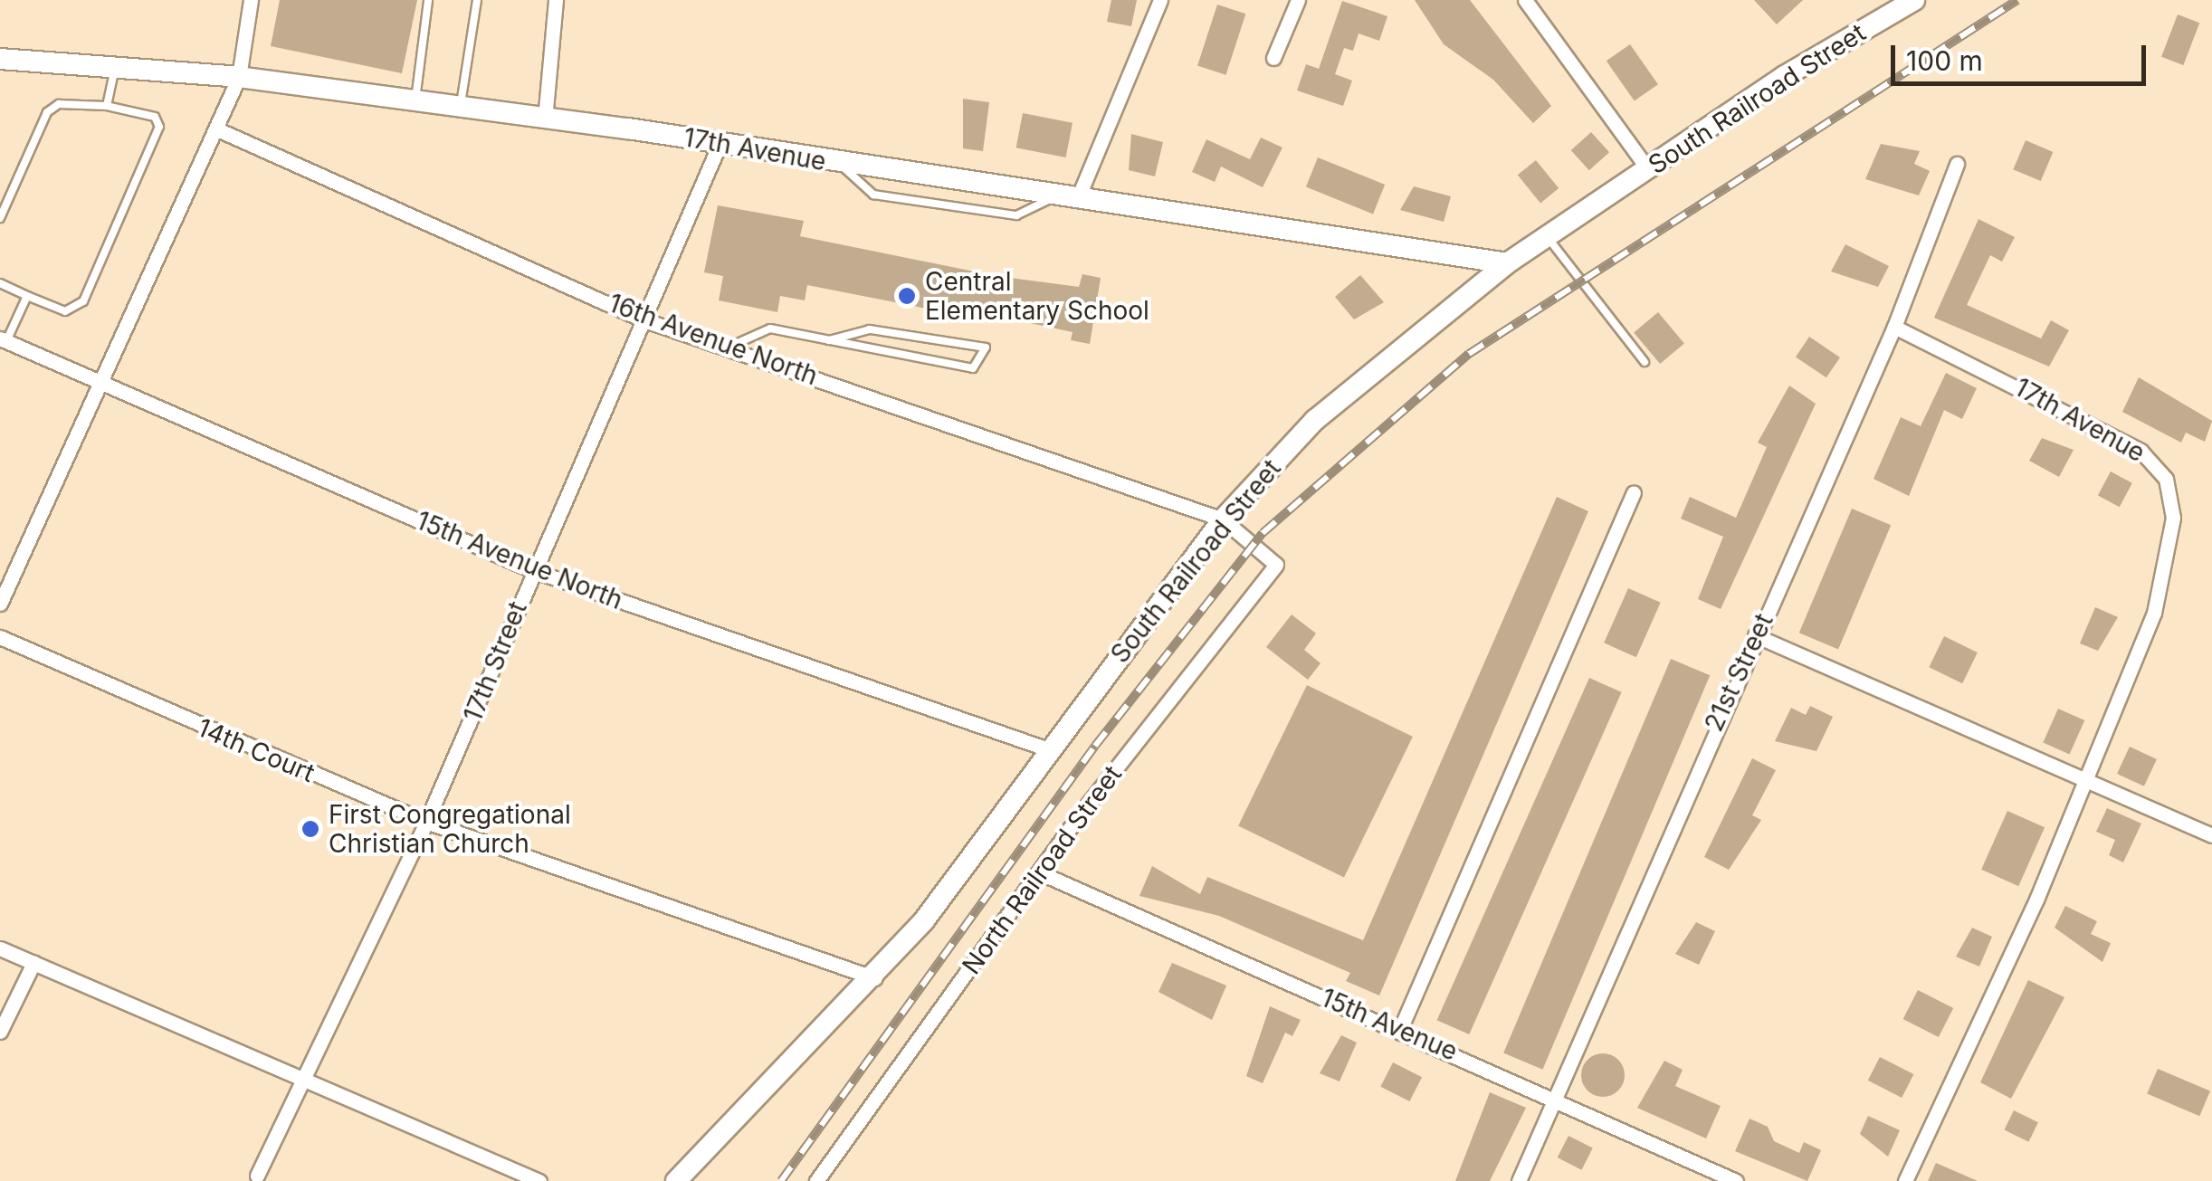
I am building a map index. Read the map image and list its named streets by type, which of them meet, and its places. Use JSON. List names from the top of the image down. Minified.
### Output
{"streets":{"street":["South Railroad Street","17th Avenue","16th Avenue North","15th Avenue North","17th Street","21st Street","14th Court","North Railroad Street","15th Avenue"]},"crossings":[["South Railroad Street","17th Avenue"],["South Railroad Street","16th Avenue North"],["South Railroad Street","15th Avenue North"],["South Railroad Street","14th Court"],["South Railroad Street","North Railroad Street"],["17th Avenue","17th Street"],["17th Avenue","21st Street"],["16th Avenue North","17th Street"],["16th Avenue North","North Railroad Street"],["15th Avenue North","17th Street"],["17th Street","14th Court"],["21st Street","15th Avenue"],["North Railroad Street","15th Avenue"]],"places":["Central Elementary School","First Congregational Christian Church"],"scale_bar":"100 m"}
